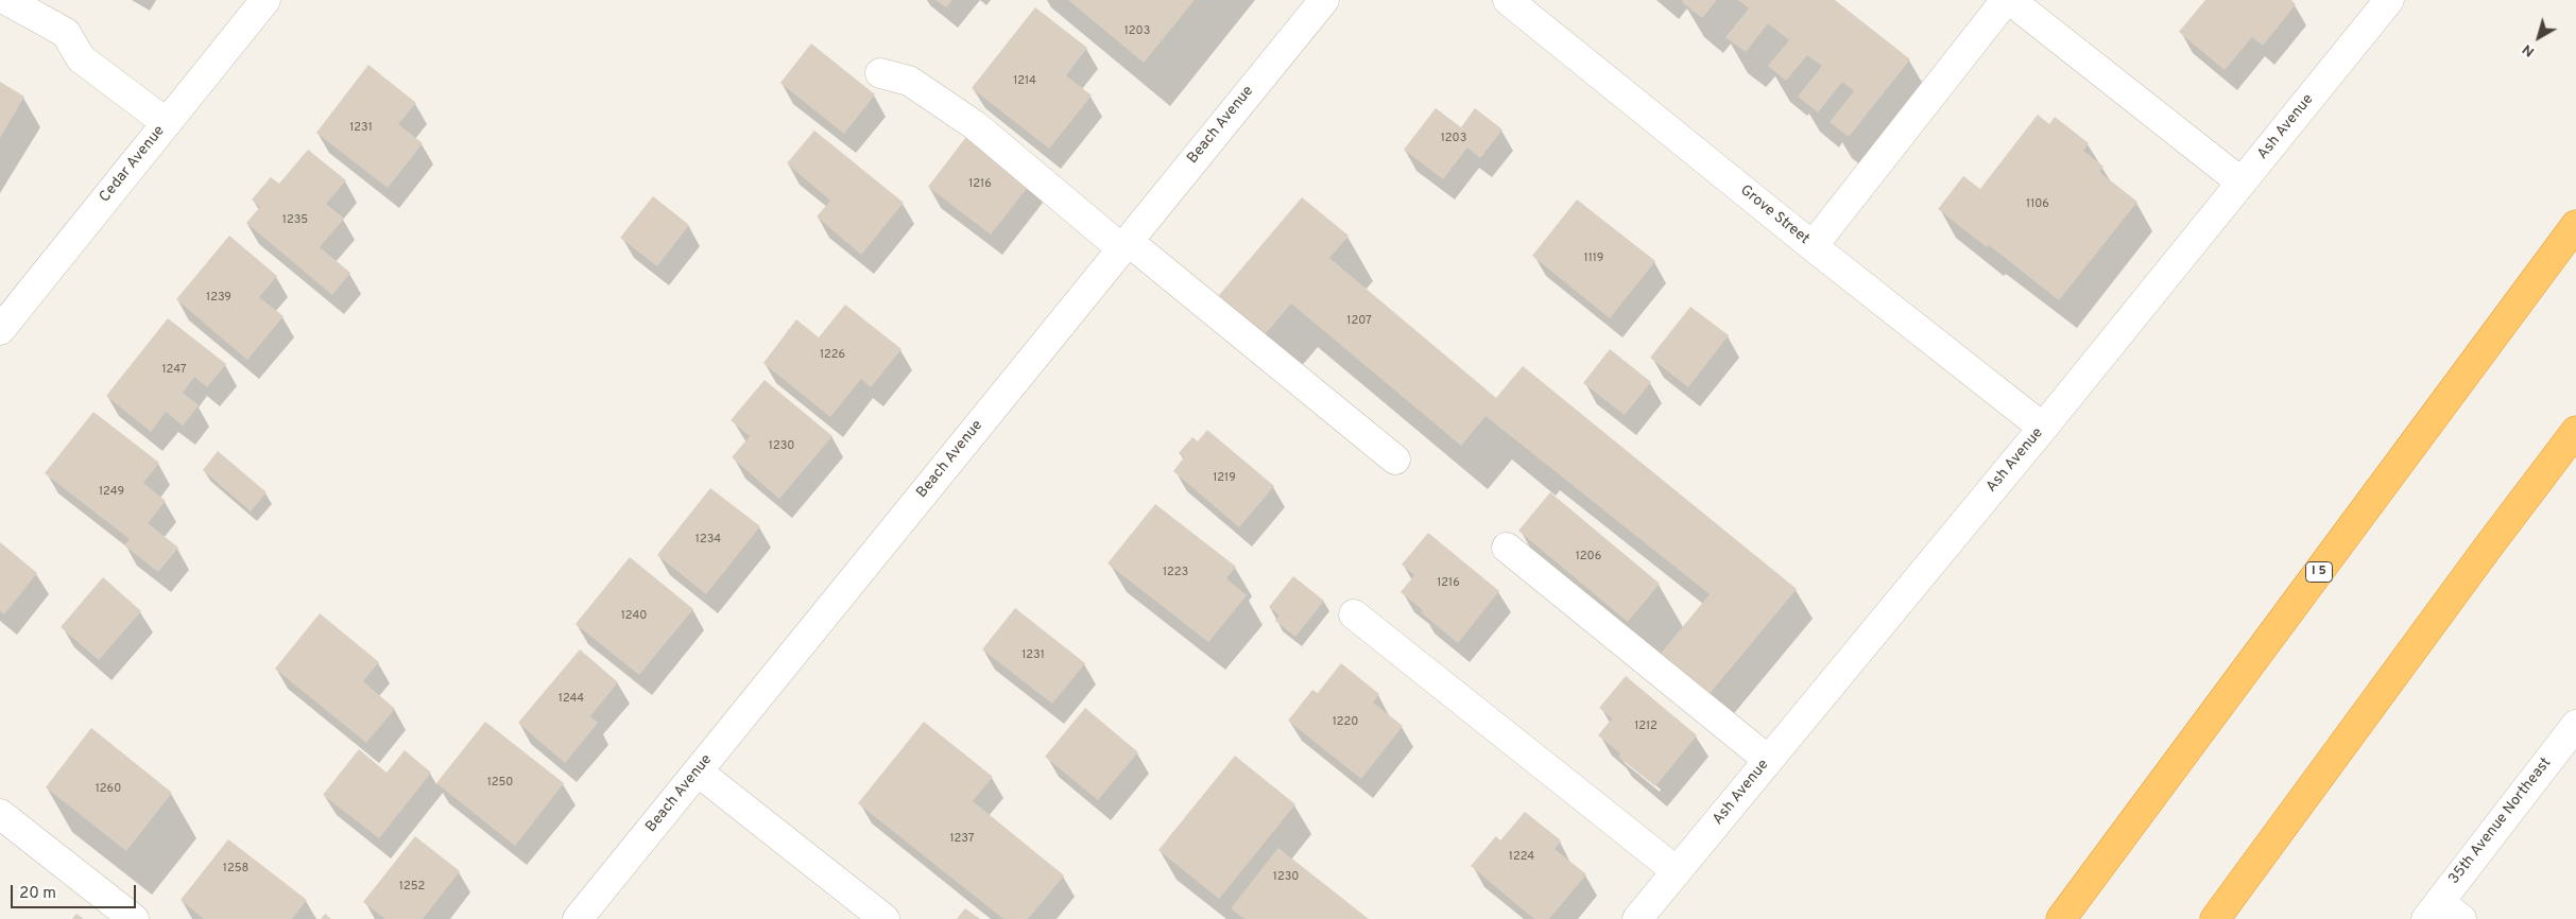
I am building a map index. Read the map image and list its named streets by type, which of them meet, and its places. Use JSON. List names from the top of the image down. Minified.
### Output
{"streets":{"highway":["I 5"],"street":["Beach Avenue","Ash Avenue","Cedar Avenue","Grove Street","35th Avenue Northeast"]},"crossings":[["Ash Avenue","Grove Street"]],"house_numbers":["1203","1214","1231","1203","1216","1106","1235","1119","1239","1207","1226","1247","1230","1219","1249","1234","1206","1223","1216","1240","1231","1244","1220","1212","1250","1260","1237","1224","1258","1230","1252"],"scale_bar":"20 m","north":"bottom left"}
